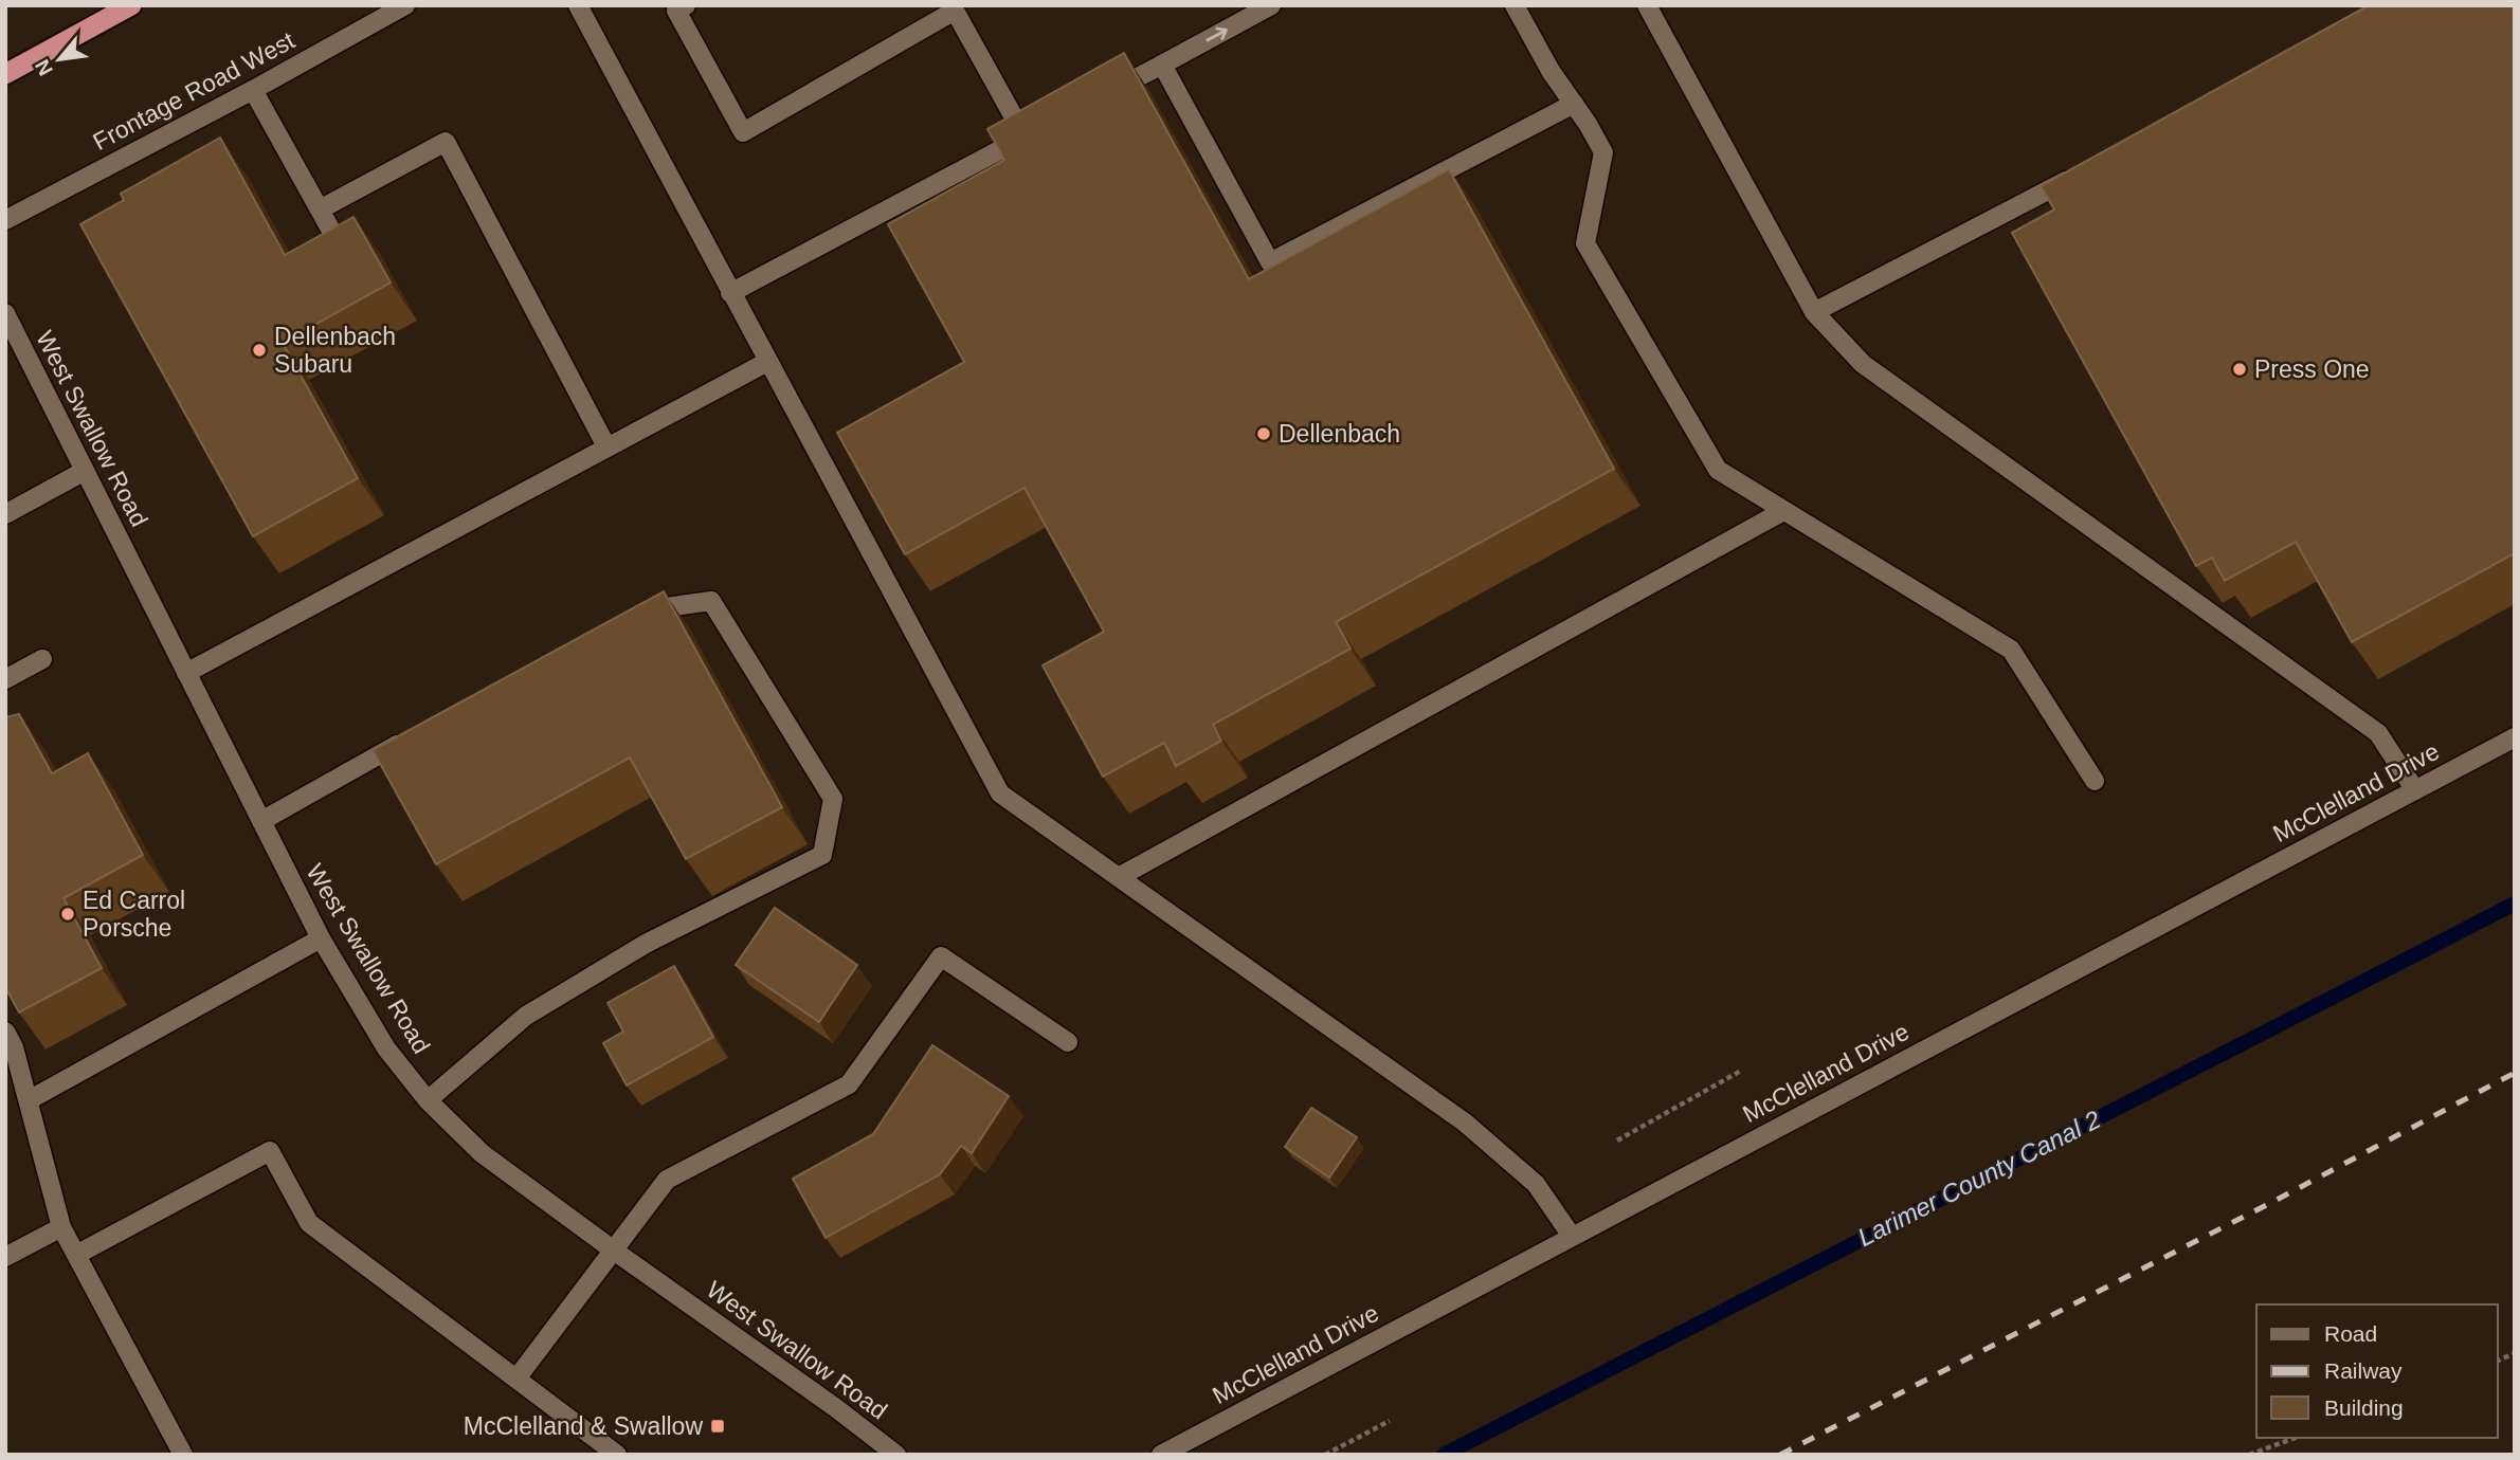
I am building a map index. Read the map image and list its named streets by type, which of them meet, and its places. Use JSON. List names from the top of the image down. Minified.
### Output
{"streets":{"street":["Frontage Road West","West Swallow Road","McClelland Drive"]},"water":["Larimer County Canal 2"],"places":{"other":["Dellenbach Subaru","Press One","Dellenbach","Ed Carrol Porsche"],"transit":["McClelland & Swallow"]},"legend":["Road","Railway","Building"],"north":"bottom left"}
